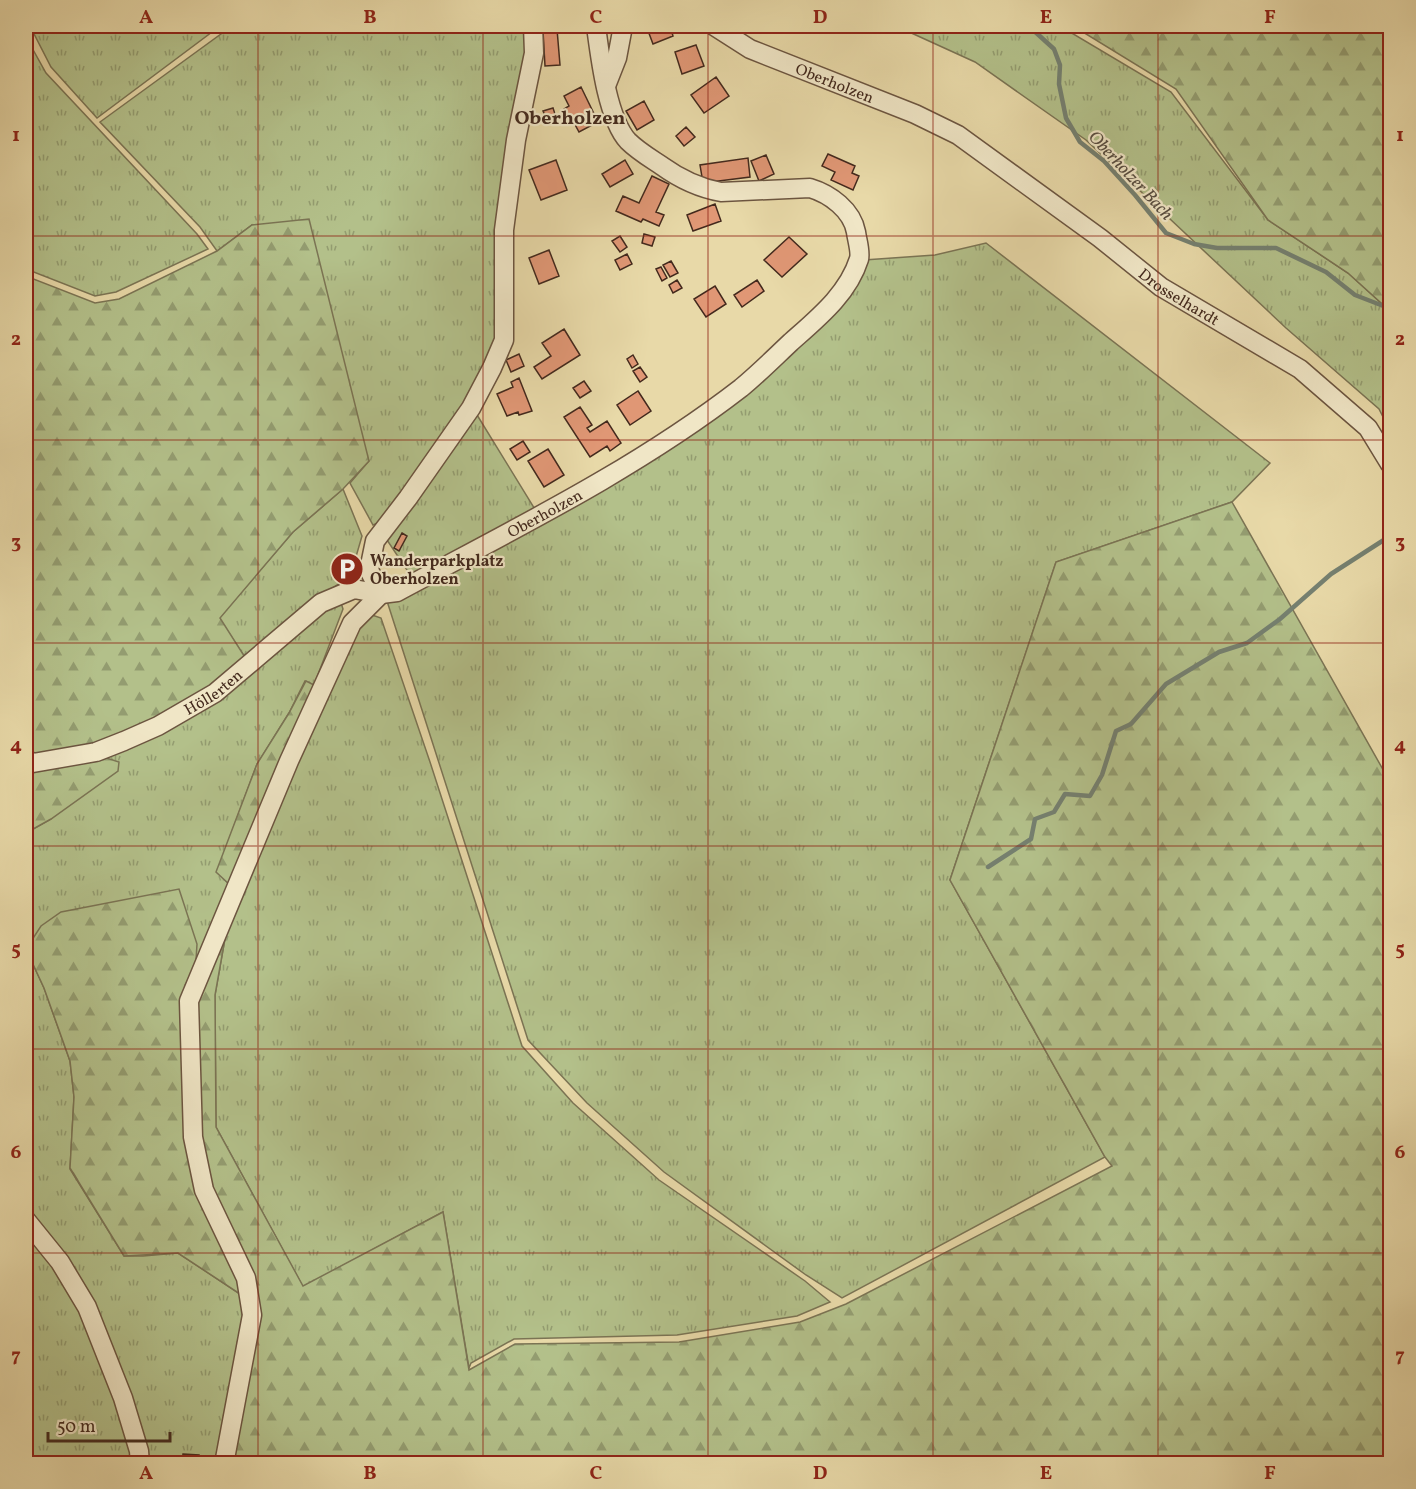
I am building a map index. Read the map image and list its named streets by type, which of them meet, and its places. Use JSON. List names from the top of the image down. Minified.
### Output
{"streets":{"street":["Oberholzen","Drosselhardt","Höllerten"]},"crossings":[["Oberholzen","Drosselhardt"],["Oberholzen","Höllerten"]],"districts":["Oberholzen"],"water":["Oberholzer Bach"],"places":{"parking":["Wanderparkplatz Oberholzen"]},"scale_bar":"50 m","grid":{"columns":["A","B","C","D","E","F"],"rows":["1","2","3","4","5","6","7"]}}
